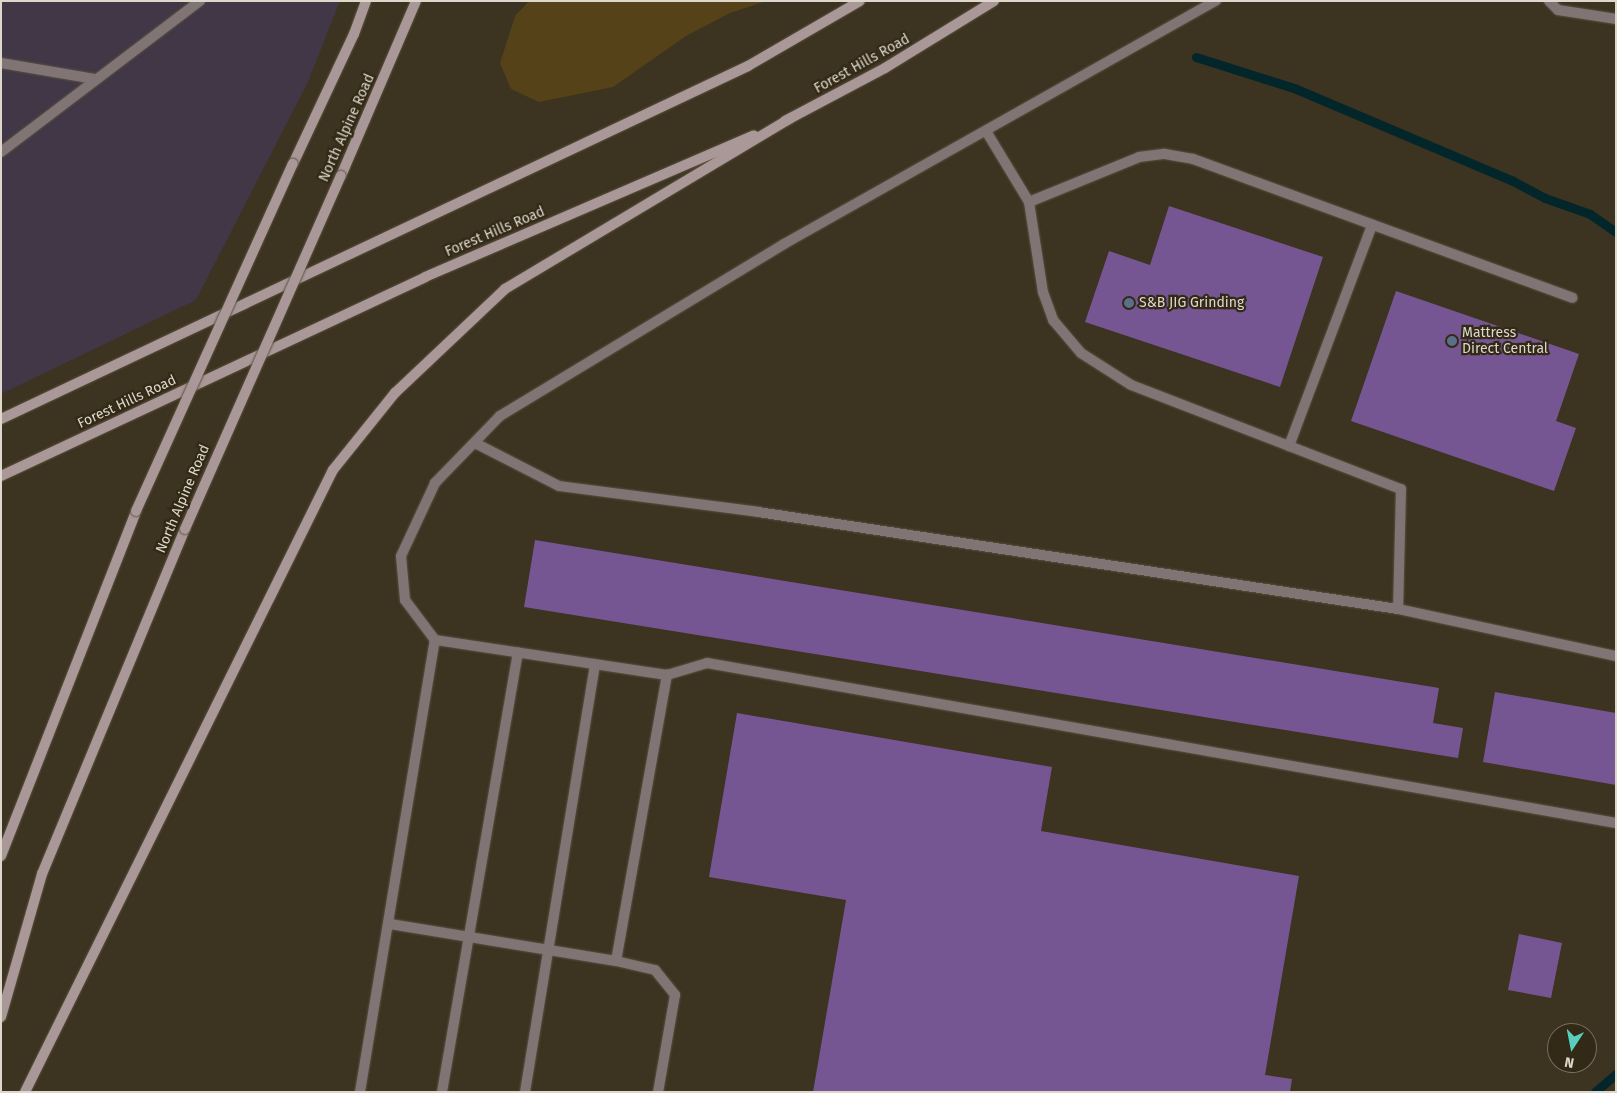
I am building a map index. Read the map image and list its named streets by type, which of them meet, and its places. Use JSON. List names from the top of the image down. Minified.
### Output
{"streets":{"main road":["Forest Hills Road","North Alpine Road"]},"places":["S&B JIG Grinding","Mattress Direct Central"],"north":"bottom"}
